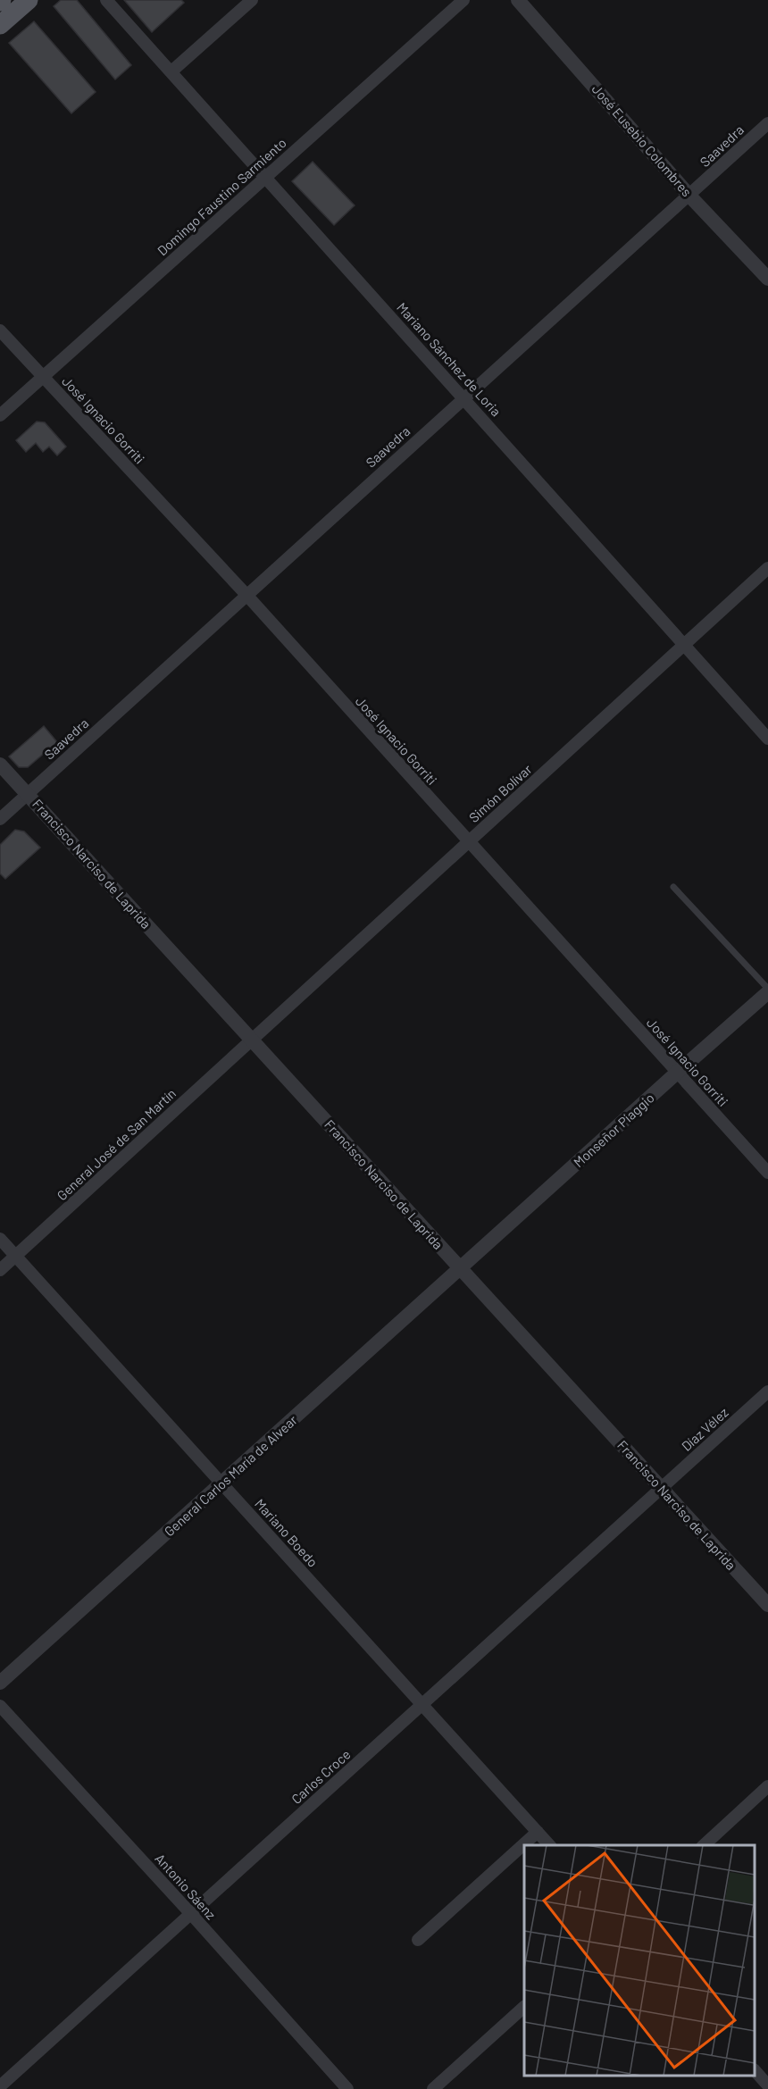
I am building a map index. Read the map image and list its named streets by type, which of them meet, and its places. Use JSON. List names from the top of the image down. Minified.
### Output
{"streets":{"street":["José Eusebio Colombres","Saavedra","Domingo Faustino Sarmiento","Mariano Sánchez de Loria","José Ignacio Gorriti","Simón Bolívar","Francisco Narciso de Laprida","Monseñor Piaggio","General José de San Martín","Díaz Vélez","General Carlos María de Alvear","Mariano Boedo","Carlos Croce","Antonio Sáenz"]},"crossings":[["José Eusebio Colombres","Saavedra"],["Saavedra","Mariano Sánchez de Loria"],["Saavedra","José Ignacio Gorriti"],["Saavedra","Francisco Narciso de Laprida"],["Domingo Faustino Sarmiento","Mariano Sánchez de Loria"],["Domingo Faustino Sarmiento","José Ignacio Gorriti"],["Mariano Sánchez de Loria","Simón Bolívar"],["José Ignacio Gorriti","Simón Bolívar"],["José Ignacio Gorriti","Monseñor Piaggio"],["Simón Bolívar","Francisco Narciso de Laprida"],["Simón Bolívar","General José de San Martín"],["Francisco Narciso de Laprida","Monseñor Piaggio"],["Francisco Narciso de Laprida","General José de San Martín"],["Francisco Narciso de Laprida","Díaz Vélez"],["Francisco Narciso de Laprida","General Carlos María de Alvear"],["Francisco Narciso de Laprida","Carlos Croce"],["Monseñor Piaggio","General Carlos María de Alvear"],["General José de San Martín","Mariano Boedo"],["Díaz Vélez","Carlos Croce"],["General Carlos María de Alvear","Mariano Boedo"],["Mariano Boedo","Carlos Croce"],["Carlos Croce","Antonio Sáenz"]]}
